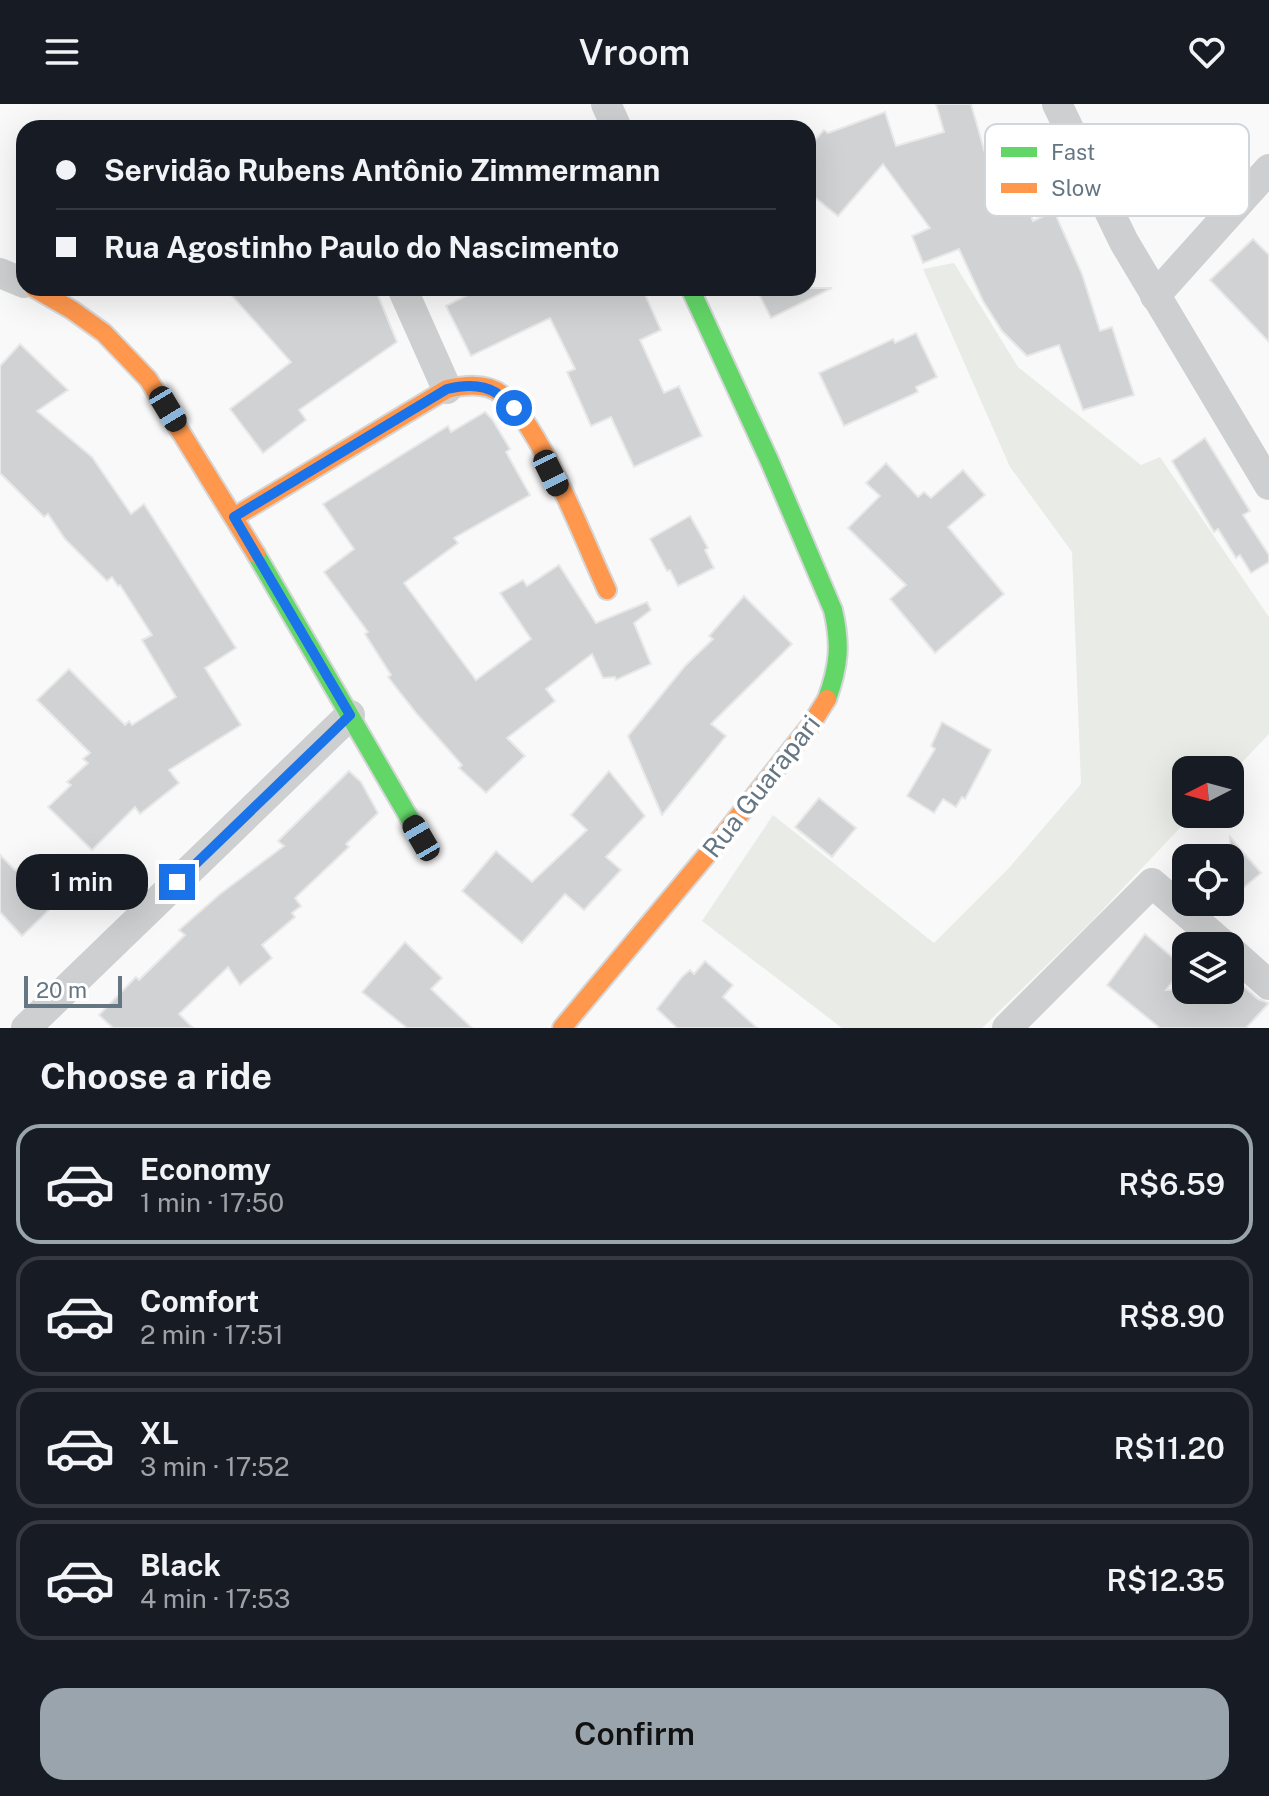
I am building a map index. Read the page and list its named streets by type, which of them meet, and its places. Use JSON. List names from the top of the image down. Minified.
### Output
{"streets":{"street":["Rua Guarapari"]},"legend":["Fast","Slow"],"scale_bar":"20 m","north":"left","page":{"header":"Vroom","banner":["Servidão Rubens Antônio Zimmermann","Rua Agostinho Paulo do Nascimento"],"bubble":"1 min","scale":"20 m","heading":"Choose a ride","list":[{"name":"Economy","note":"1 min · 17:50","value":"R$6.59"},{"name":"Comfort","note":"2 min · 17:51","value":"R$8.90"},{"name":"XL","note":"3 min · 17:52","value":"R$11.20"},{"name":"Black","note":"4 min · 17:53","value":"R$12.35"}],"buttons":"Confirm"}}
